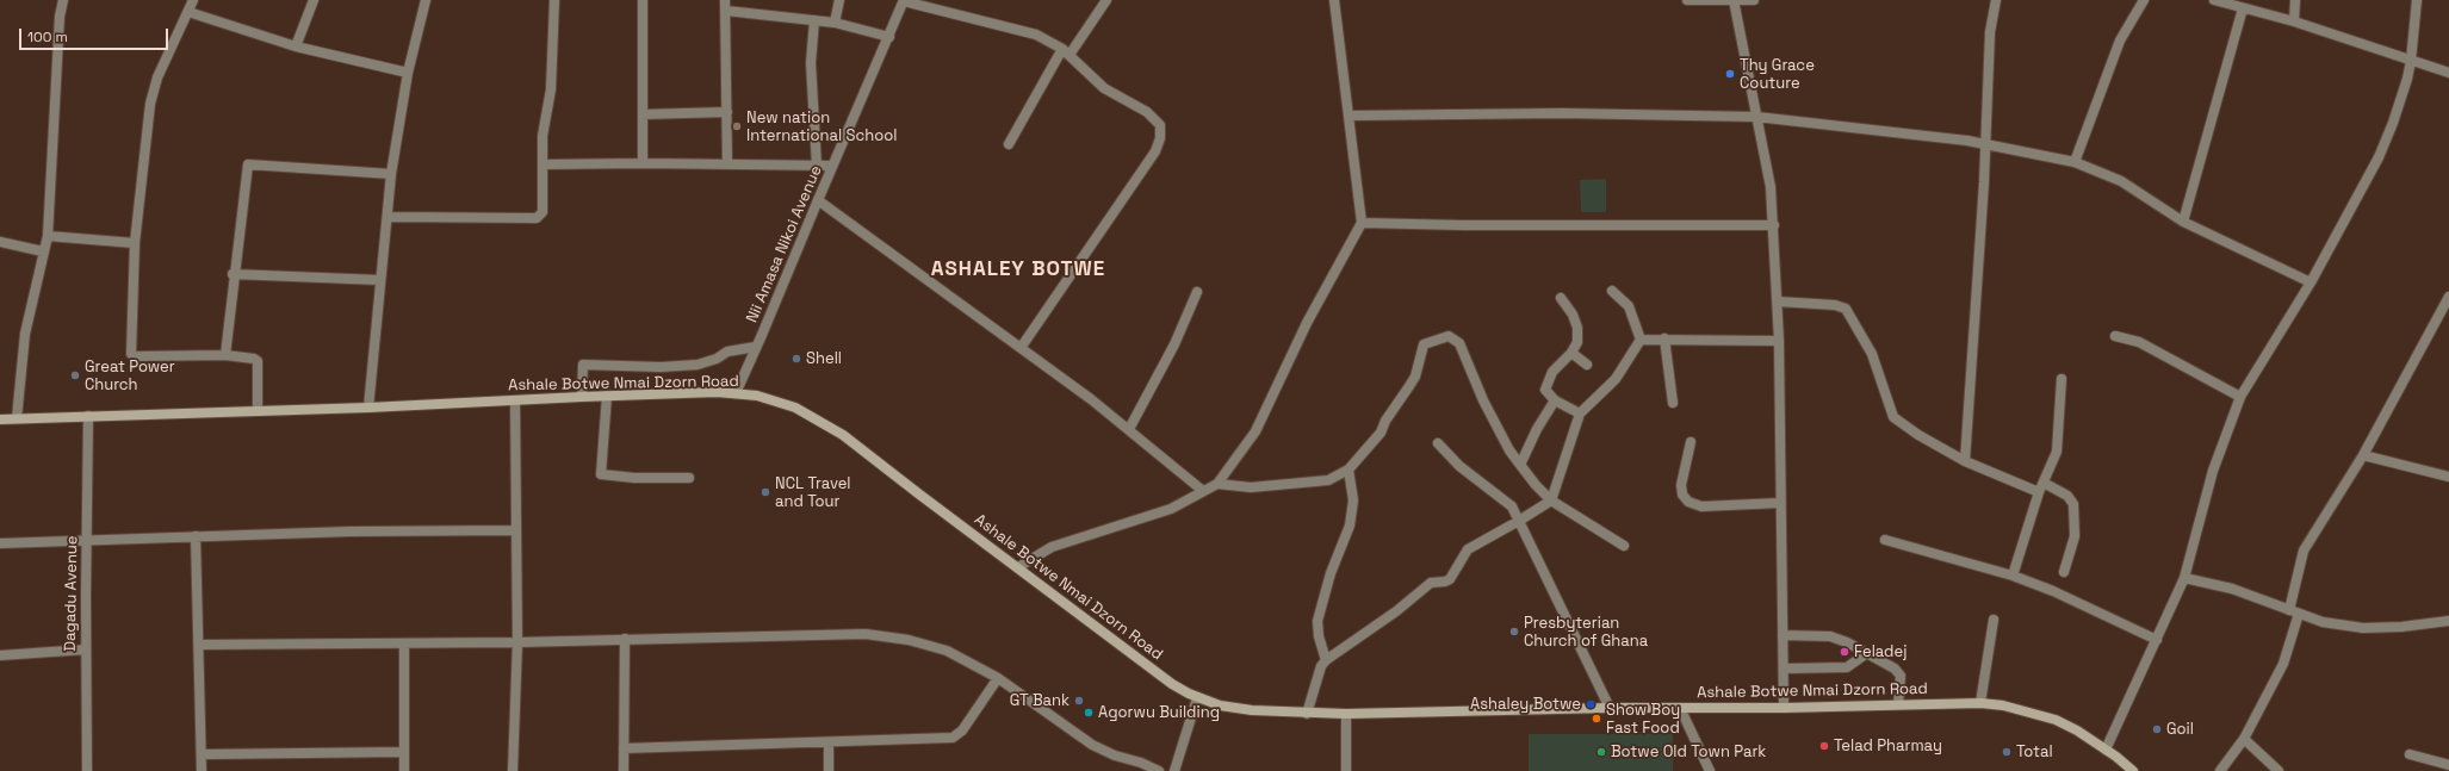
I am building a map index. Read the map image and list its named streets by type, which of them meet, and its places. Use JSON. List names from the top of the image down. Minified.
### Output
{"streets":{"main road":["Ashale Botwe Nmai Dzorn Road"],"street":["Nii Amasa Nikoi Avenue","Dagadu Avenue"]},"crossings":[["Nii Amasa Nikoi Avenue","Ashale Botwe Nmai Dzorn Road"],["Ashale Botwe Nmai Dzorn Road","Dagadu Avenue"]],"districts":["ASHALEY BOTWE"],"places":["Thy Grace Couture","New nation International School","Shell","Great Power Church","NCL Travel and Tour","Presbyterian Church of Ghana","Feladej","GT Bank","Ashaley Botwe","Agorwu Building","Show Boy Fast Food","Goil","Telad Pharmay","Botwe Old Town Park","Total"],"scale_bar":"100 m"}
